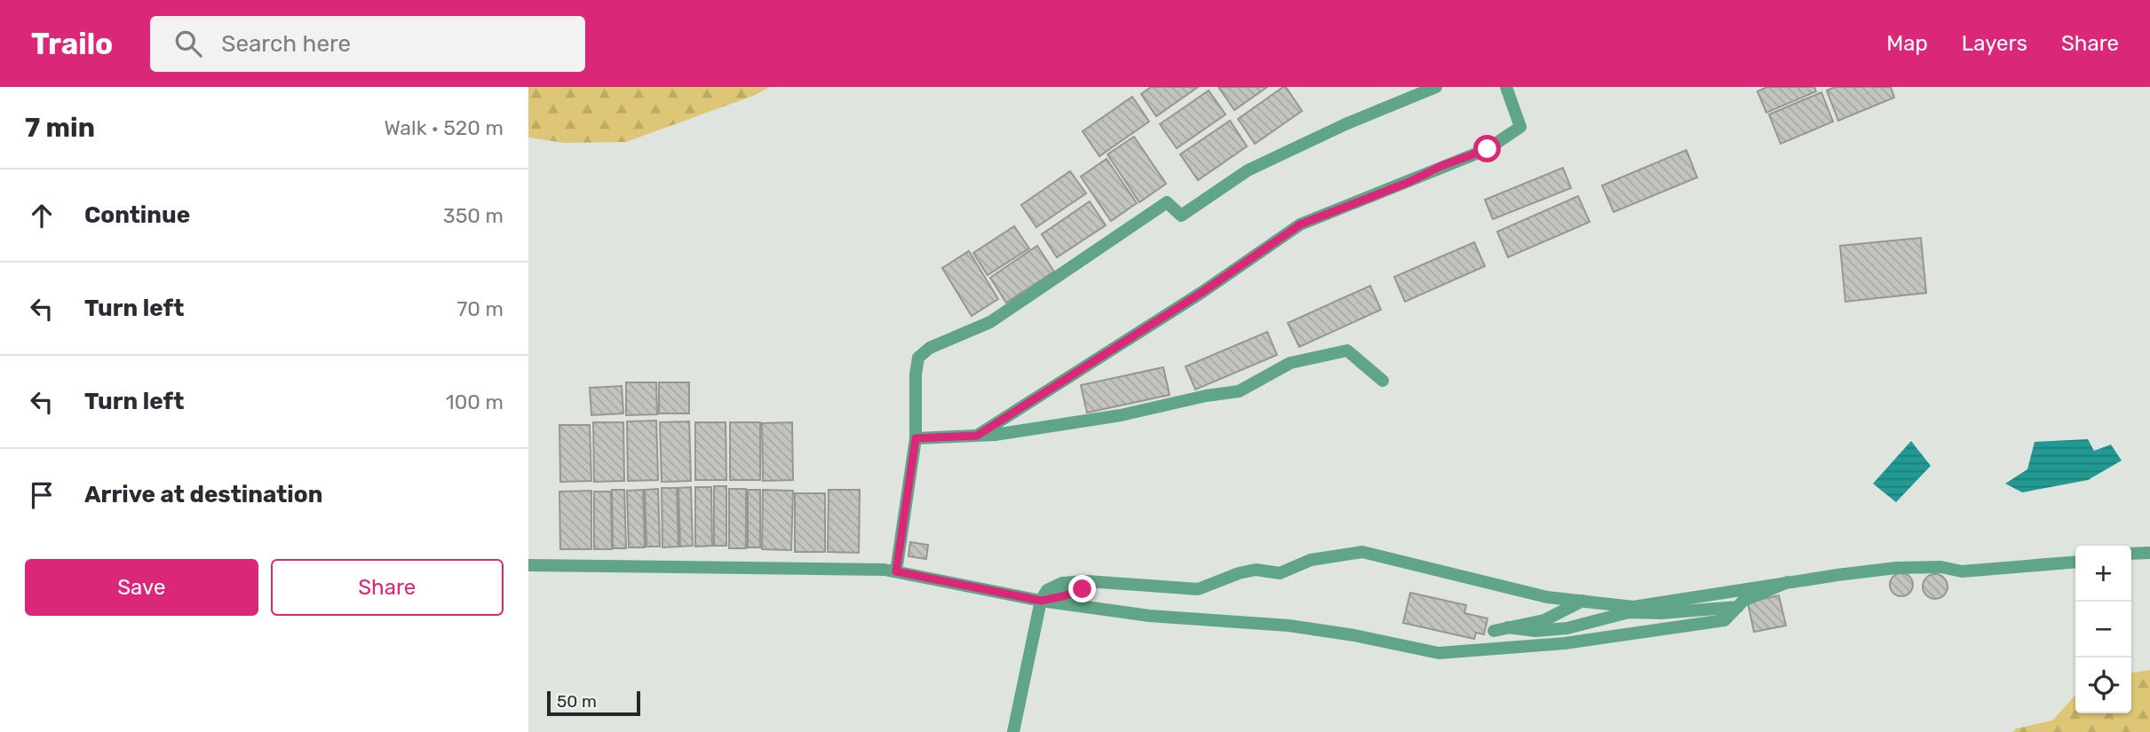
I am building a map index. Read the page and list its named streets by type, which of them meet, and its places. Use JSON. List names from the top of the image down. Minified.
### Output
{"scale_bar":"50 m","page":{"header":"Trailo","search":"Search here","nav":["Map","Layers","Share"],"heading":["7 min","Walk · 520 m"],"list":[["Continue","350 m"],["Turn left","70 m"],["Turn left","100 m"],"Arrive at destination"],"buttons":["Save","Share"],"map_buttons":["+","−"],"scale":"50 m"}}
